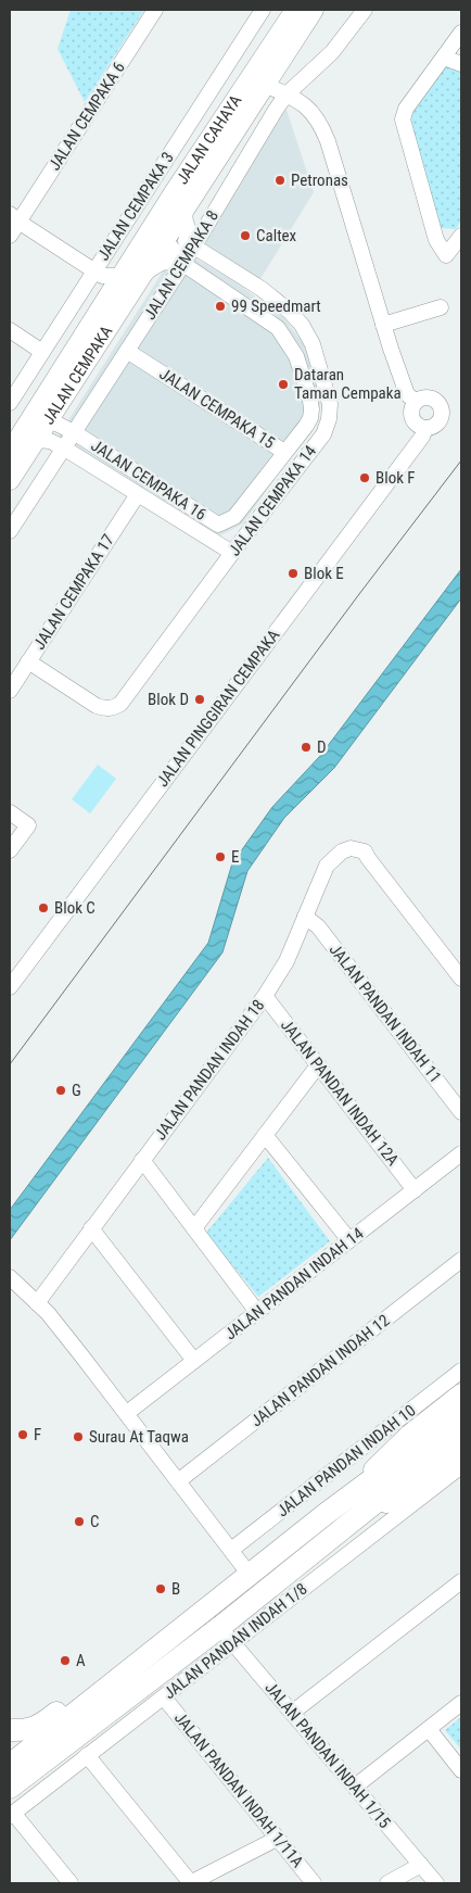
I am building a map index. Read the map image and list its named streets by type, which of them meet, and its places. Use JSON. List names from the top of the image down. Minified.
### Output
{"streets":{"main road":["JALAN CAHAYA","JALAN CEMPAKA"],"street":["JALAN CEMPAKA 6","JALAN CEMPAKA 3","JALAN CEMPAKA 8","JALAN CEMPAKA 15","JALAN CEMPAKA 16","JALAN CEMPAKA 14","JALAN CEMPAKA 17","JALAN PINGGIRAN CEMPAKA","JALAN PANDAN INDAH 11","JALAN PANDAN INDAH 18","JALAN PANDAN INDAH 12A","JALAN PANDAN INDAH 14","JALAN PANDAN INDAH 12","JALAN PANDAN INDAH 10","JALAN PANDAN INDAH 1/8","JALAN PANDAN INDAH 1/15","JALAN PANDAN INDAH 1/11A"]},"crossings":[["JALAN CAHAYA","JALAN CEMPAKA"],["JALAN CAHAYA","JALAN CEMPAKA 15"],["JALAN CAHAYA","JALAN CEMPAKA 14"],["JALAN CEMPAKA 8","JALAN CEMPAKA 15"],["JALAN CEMPAKA 8","JALAN CEMPAKA 16"],["JALAN CEMPAKA 8","JALAN CEMPAKA 14"],["JALAN CEMPAKA","JALAN CEMPAKA 16"],["JALAN CEMPAKA 15","JALAN CEMPAKA 16"],["JALAN CEMPAKA 15","JALAN CEMPAKA 14"],["JALAN CEMPAKA 16","JALAN CEMPAKA 14"],["JALAN CEMPAKA 16","JALAN CEMPAKA 17"],["JALAN CEMPAKA 14","JALAN CEMPAKA 17"],["JALAN PANDAN INDAH 11","JALAN PANDAN INDAH 18"],["JALAN PANDAN INDAH 18","JALAN PANDAN INDAH 12A"],["JALAN PANDAN INDAH 12A","JALAN PANDAN INDAH 14"],["JALAN PANDAN INDAH 1/8","JALAN PANDAN INDAH 1/15"],["JALAN PANDAN INDAH 1/8","JALAN PANDAN INDAH 1/11A"]],"places":["Petronas","Caltex","99 Speedmart","Dataran Taman Cempaka","Blok F","Blok E","Blok D","D","E","Blok C","G","F","Surau At Taqwa","C","B","A"]}
